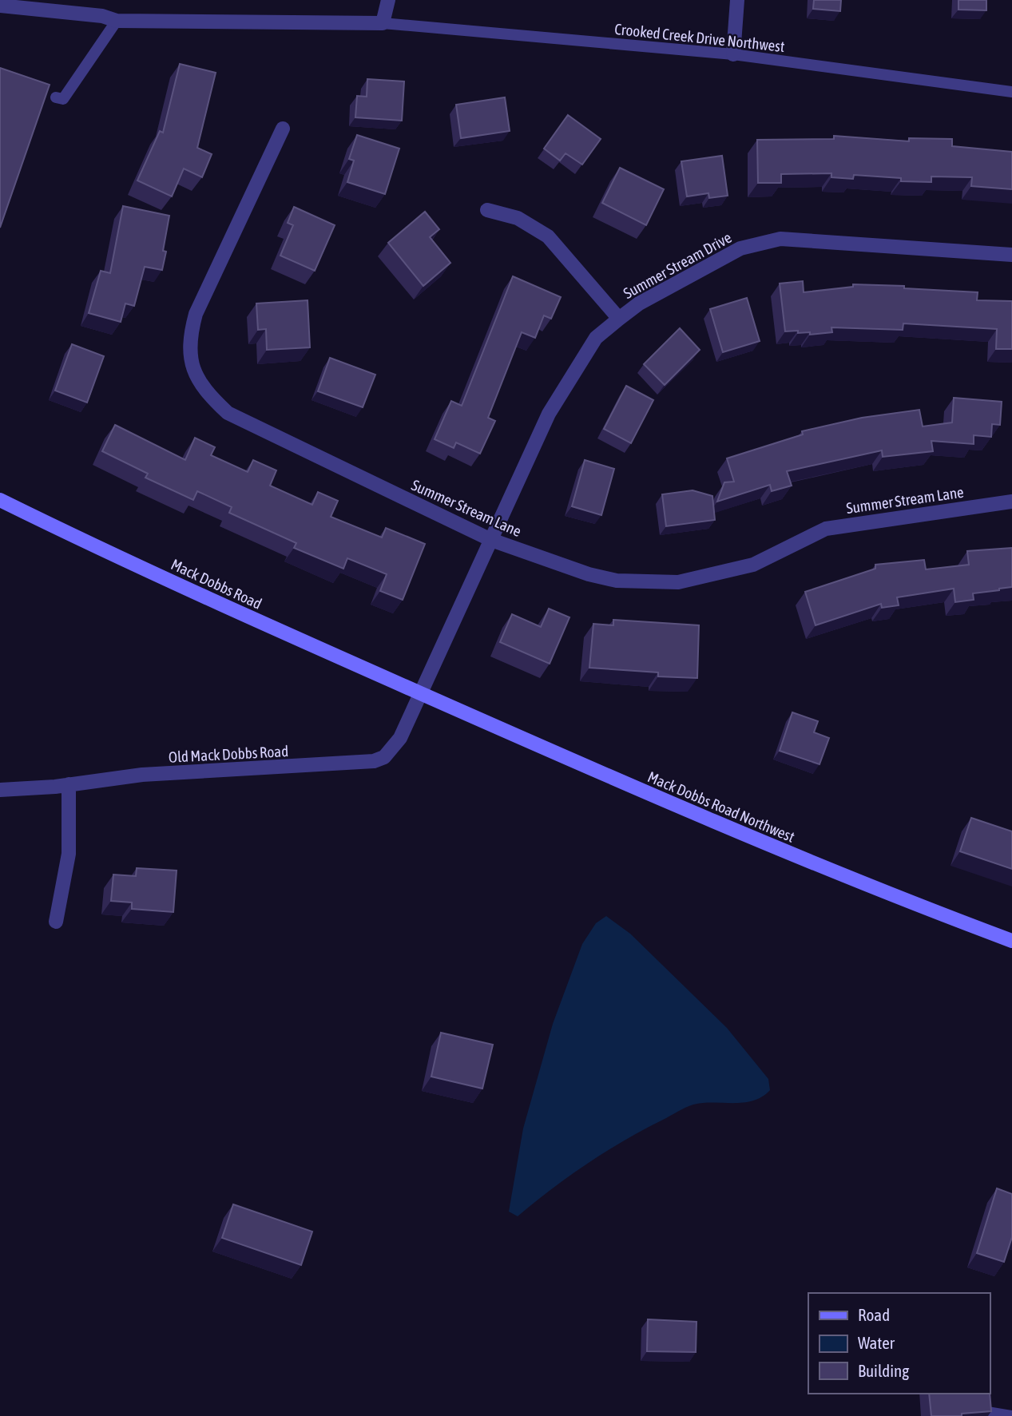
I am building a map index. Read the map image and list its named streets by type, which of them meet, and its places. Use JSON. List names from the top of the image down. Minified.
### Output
{"streets":{"street":["Summer Stream Drive","Summer Stream Lane","Mack Dobbs Road","Old Mack Dobbs Road","Mack Dobbs Road Northwest"],"lane":["Crooked Creek Drive Northwest"]},"crossings":[["Summer Stream Drive","Summer Stream Lane"],["Summer Stream Drive","Mack Dobbs Road"],["Summer Stream Drive","Old Mack Dobbs Road"],["Summer Stream Drive","Mack Dobbs Road Northwest"],["Mack Dobbs Road","Old Mack Dobbs Road"],["Mack Dobbs Road","Mack Dobbs Road Northwest"],["Old Mack Dobbs Road","Mack Dobbs Road Northwest"]],"legend":["Road","Water","Building"]}
